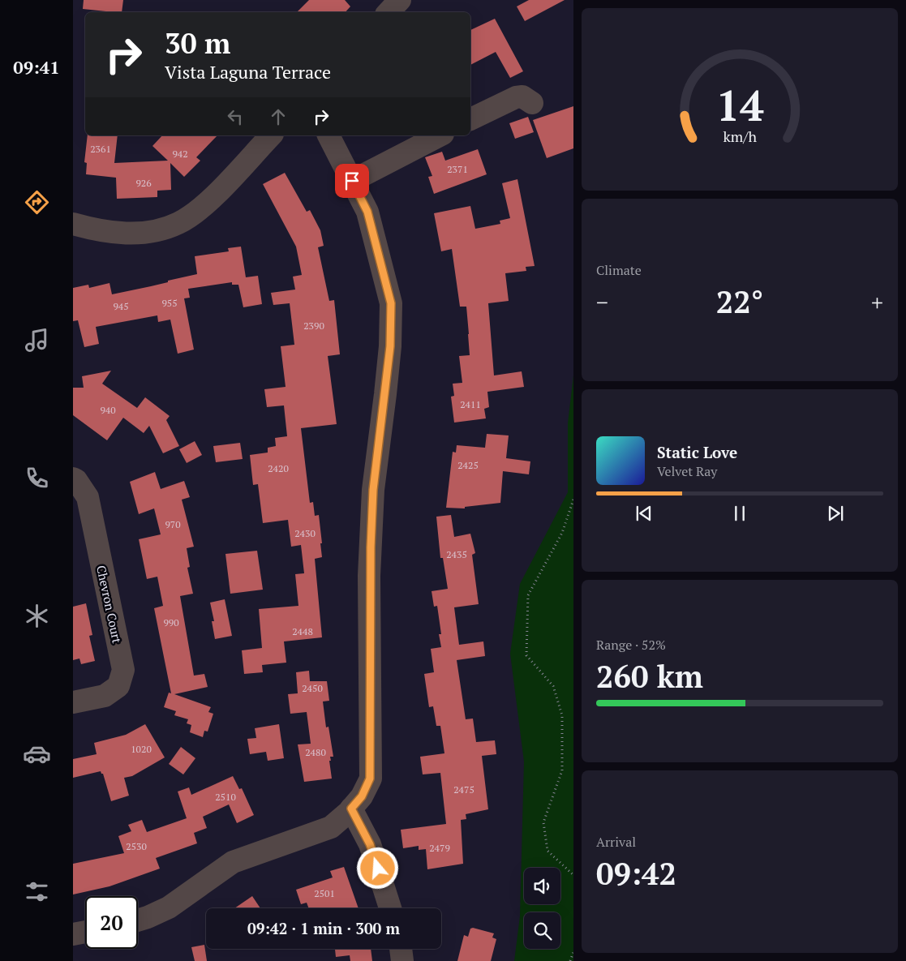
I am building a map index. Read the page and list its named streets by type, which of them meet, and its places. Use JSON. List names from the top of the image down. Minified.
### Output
{"streets":{"street":["Chevron Court"]},"house_numbers":["2361","942","2371","926","955","945","2390","2411","940","2425","2420","970","2430","2435","990","2448","2450","1020","2480","2475","2510","2530","2479","2501"],"page":{"tabs":"09:41","turn":["30 m","Vista Laguna Terrace"],"tile":["Climate",["Range · 52%","260 km"],["Arrival","09:42"]],"heat":["−","22°","+"],"song":["Static Love","Velvet Ray"],"limit":"20","trip":"09:42 · 1 min · 300 m","gauge":["14","km/h"]}}
